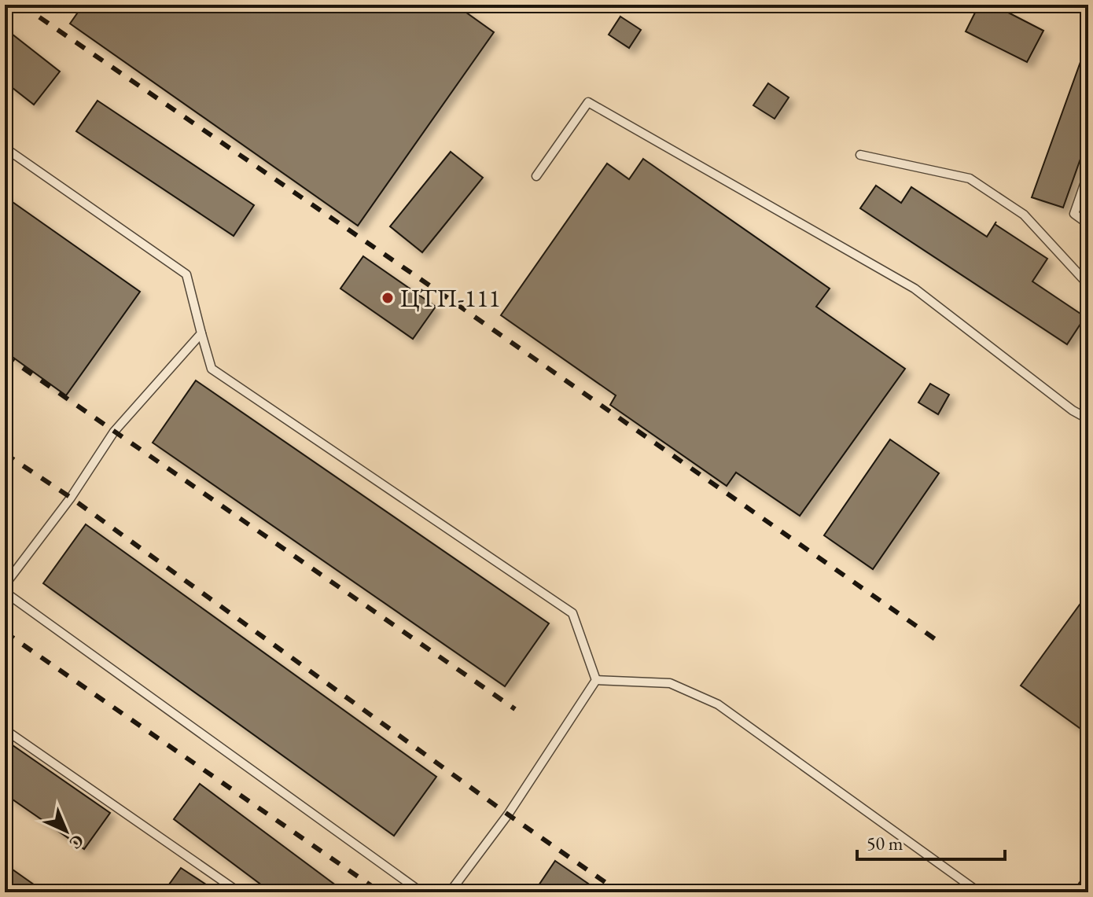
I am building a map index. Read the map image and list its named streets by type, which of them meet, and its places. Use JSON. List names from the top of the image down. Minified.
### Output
{"places":["ЦТП-111"],"scale_bar":"50 m","north":"bottom right"}
